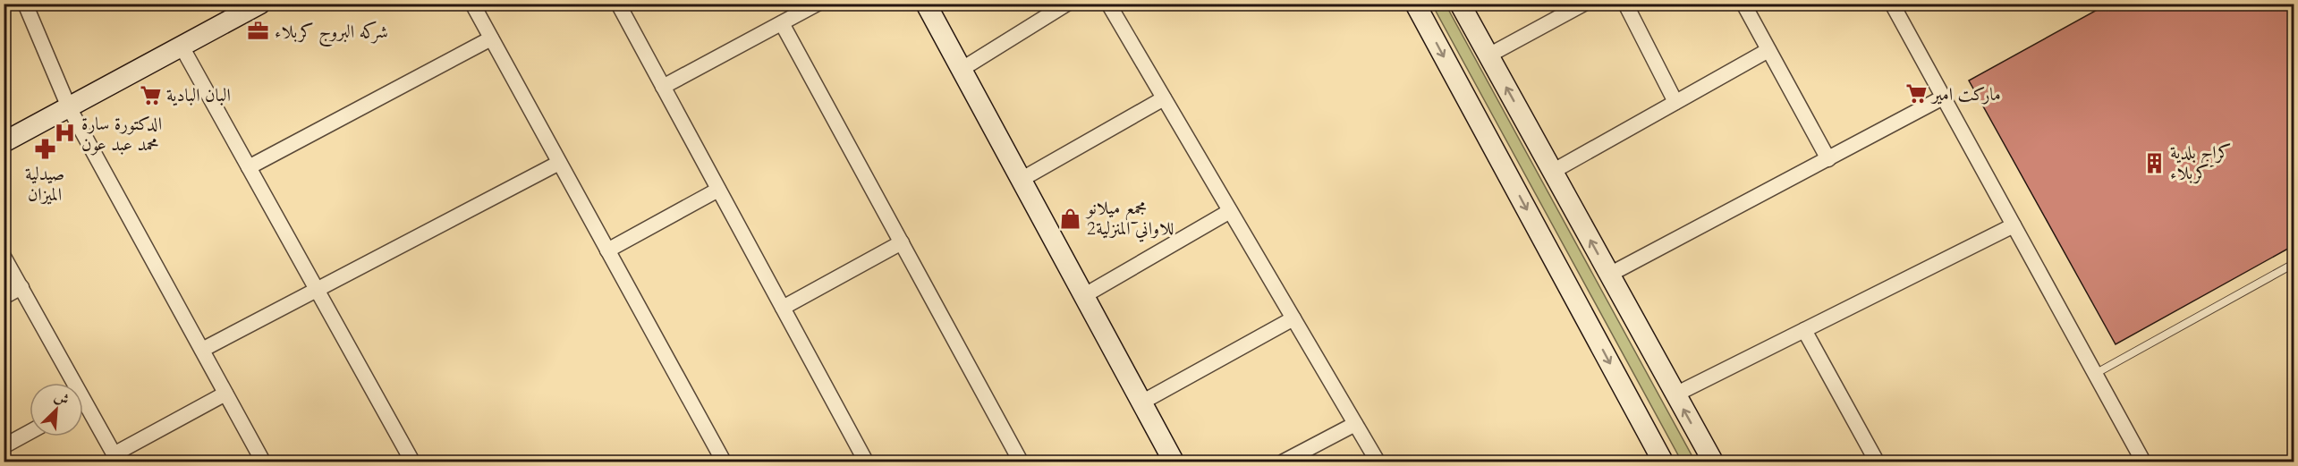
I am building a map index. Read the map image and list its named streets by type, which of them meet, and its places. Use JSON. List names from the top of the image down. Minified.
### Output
{"places":{"office":["شركه البروج كربلاء"],"supermarket":["ماركت امير","البان البادية"],"hospital":["الدكتورة سارة محمد عبد عون"],"pharmacy":["صيدلية الميزان"],"building":["كراج بلدية كربلاء"],"shop":["مجمع ميلانو للاواني المنزلية2"]},"north":"top right"}
